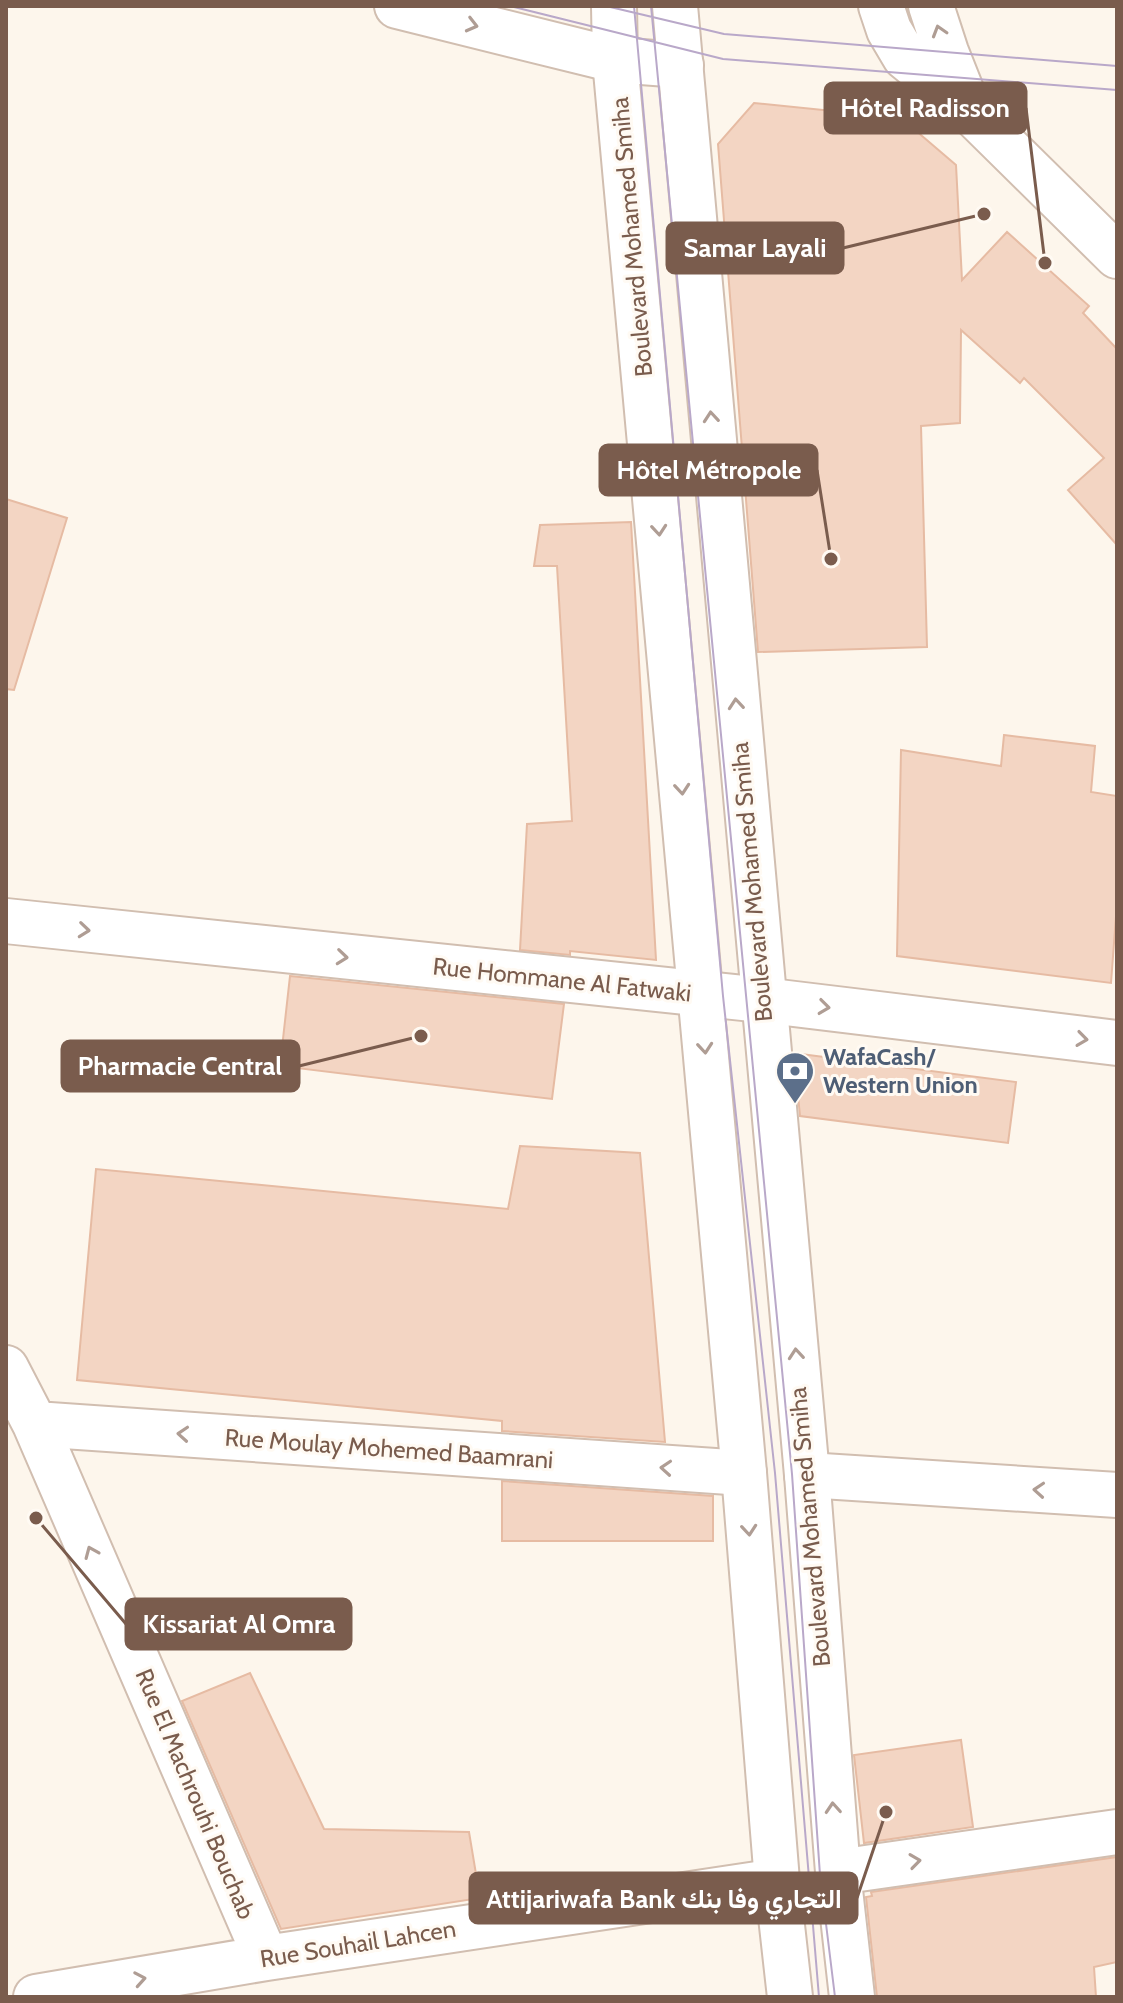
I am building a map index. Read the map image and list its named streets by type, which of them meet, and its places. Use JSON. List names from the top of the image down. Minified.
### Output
{"streets":{"street":["Boulevard Mohamed Smiha","Rue Hommane Al Fatwaki","Rue Moulay Mohemed Baamrani","Rue El Machrouhi Bouchab","Rue Souhail Lahcen"]},"crossings":[["Boulevard Mohamed Smiha","Rue Hommane Al Fatwaki"],["Boulevard Mohamed Smiha","Rue Moulay Mohemed Baamrani"],["Boulevard Mohamed Smiha","Rue Souhail Lahcen"],["Rue Moulay Mohemed Baamrani","Rue El Machrouhi Bouchab"],["Rue El Machrouhi Bouchab","Rue Souhail Lahcen"]],"one_way":["Rue Hommane Al Fatwaki","Rue Moulay Mohemed Baamrani","Rue El Machrouhi Bouchab"],"places":{"other":["Samar Layali","Hôtel Radisson","Hôtel Métropole","Pharmacie Central","Kissariat Al Omra","Attijariwafa Bank التجاري وفا بنك"],"bank":["WafaCash/ Western Union"]}}
